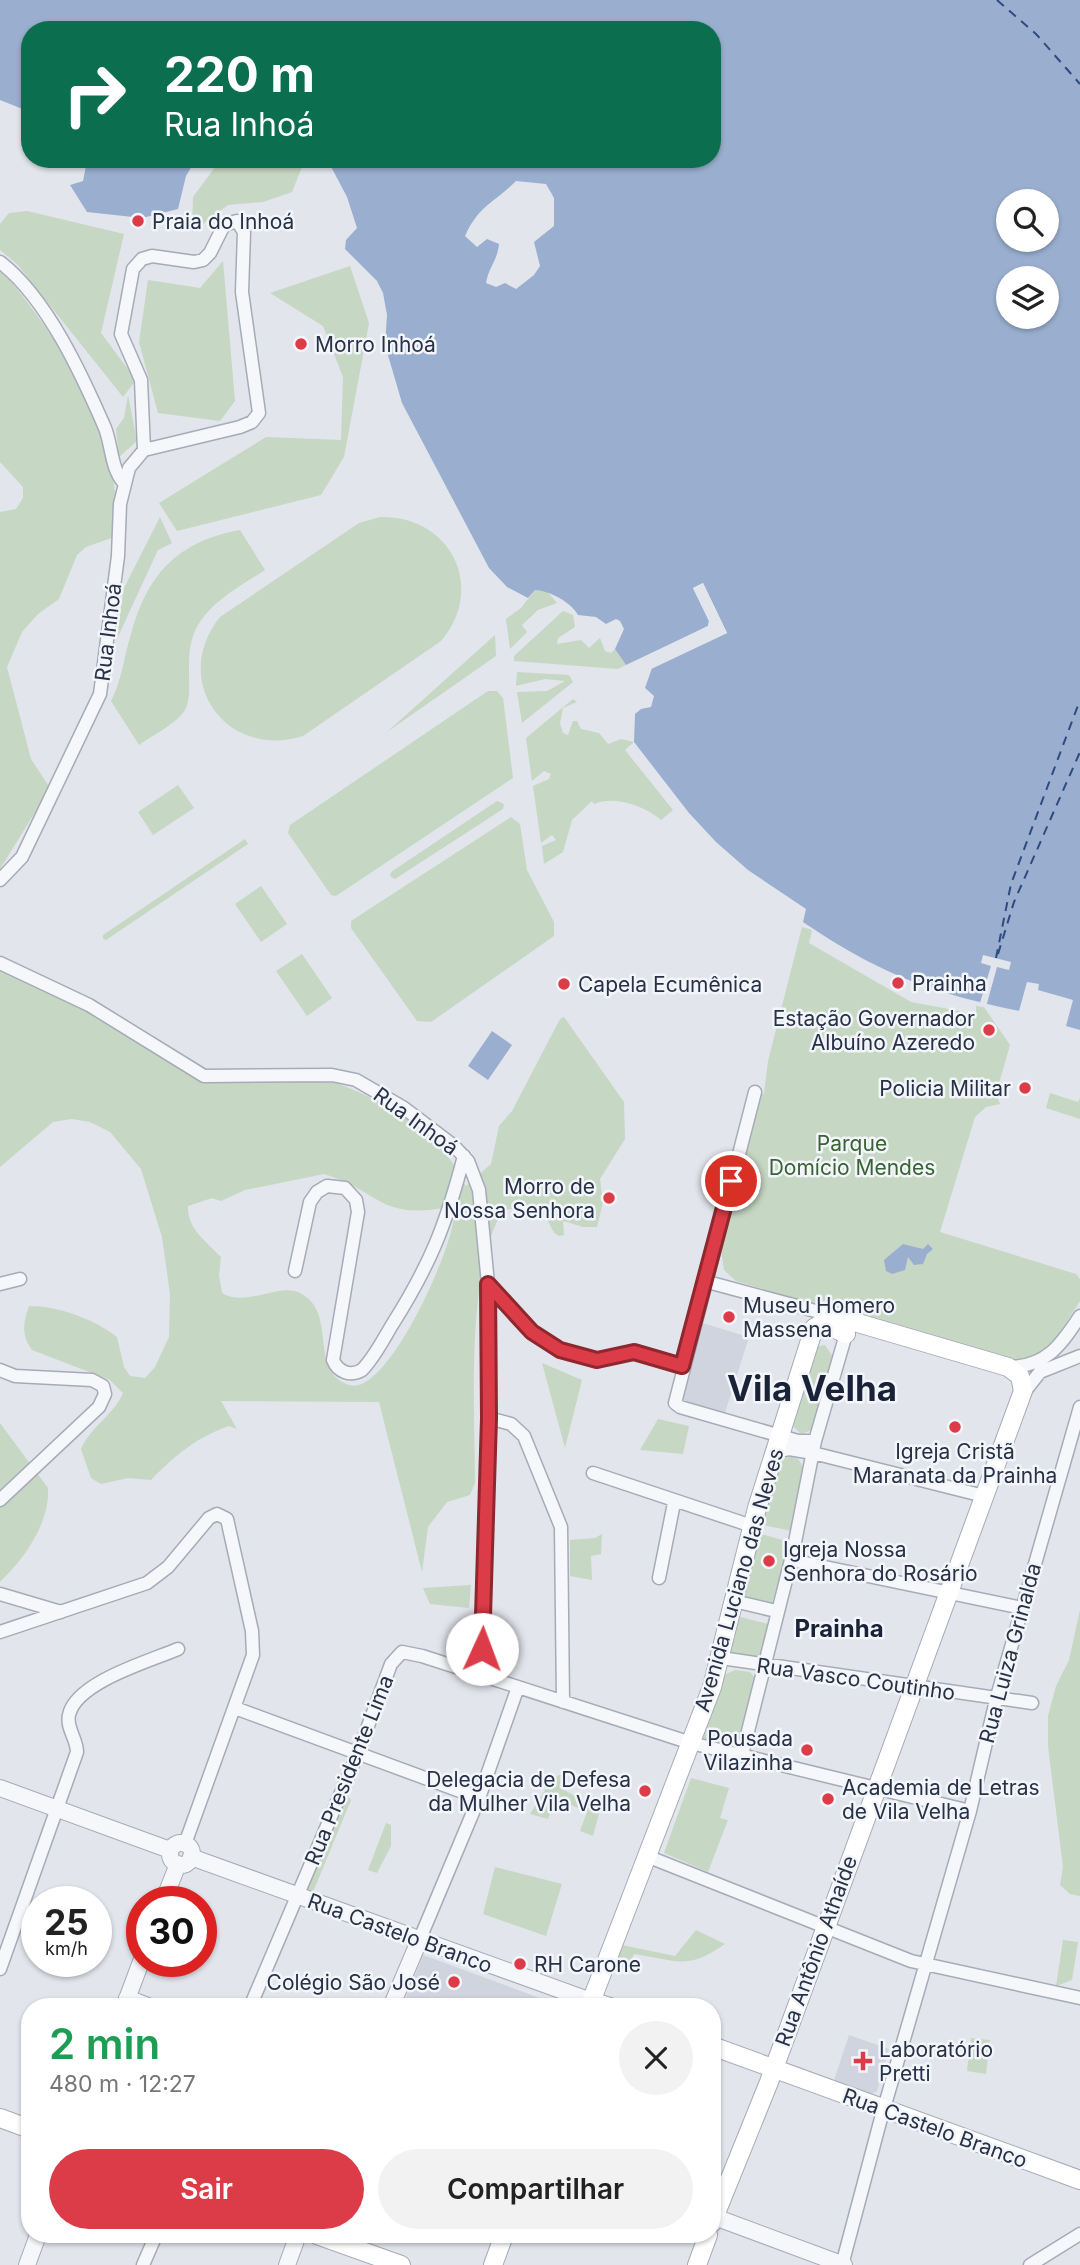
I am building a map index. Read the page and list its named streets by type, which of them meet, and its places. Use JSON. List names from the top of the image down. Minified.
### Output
{"streets":{"main road":["Avenida Luciano das Neves","Rua Castelo Branco","Rua Antônio Athaíde"],"street":["Rua Inhoá","Rua Luiza Grinalda","Rua Vasco Coutinho","Rua Presidente Lima"]},"crossings":[["Rua Inhoá","Rua Presidente Lima"],["Avenida Luciano das Neves","Rua Vasco Coutinho"],["Rua Luiza Grinalda","Rua Vasco Coutinho"],["Rua Luiza Grinalda","Rua Castelo Branco"],["Rua Vasco Coutinho","Rua Antônio Athaíde"],["Rua Presidente Lima","Rua Castelo Branco"],["Rua Castelo Branco","Rua Antônio Athaíde"]],"districts":["Vila Velha","Prainha"],"parks":["Parque Domício Mendes"],"places":{"other":["Praia do Inhoá","Morro Inhoá","Prainha","Capela Ecumênica","Estação Governador Albuíno Azeredo","Policia Militar","Morro de Nossa Senhora","Museu Homero Massena","Igreja Cristã Maranata da Prainha","Igreja Nossa Senhora do Rosário","Pousada Vilazinha","Delegacia de Defesa da Mulher Vila Velha","Academia de Letras de Vila Velha","RH Carone","Colégio São José"],"health":["Laboratório Pretti"]},"page":{"turn":["220 m","Rua Inhoá"],"speed":"25 km/h","limit":"30","heading":["2 min","480 m · 12:27"],"buttons":["Sair","Compartilhar"]}}
